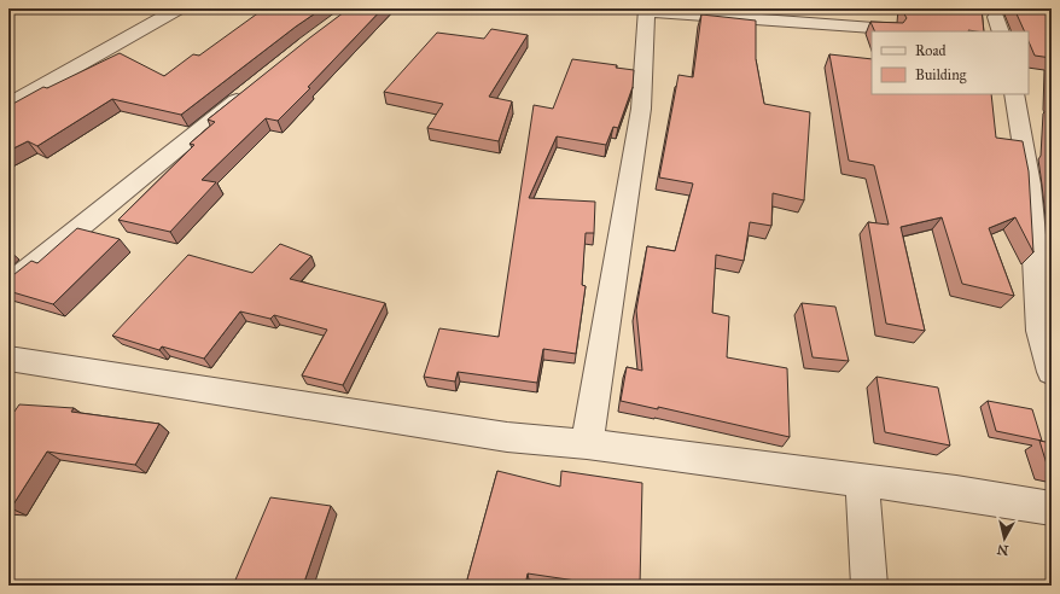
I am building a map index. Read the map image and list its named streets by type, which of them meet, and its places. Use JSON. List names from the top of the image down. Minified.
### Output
{"legend":["Road","Building"],"north":"bottom"}
